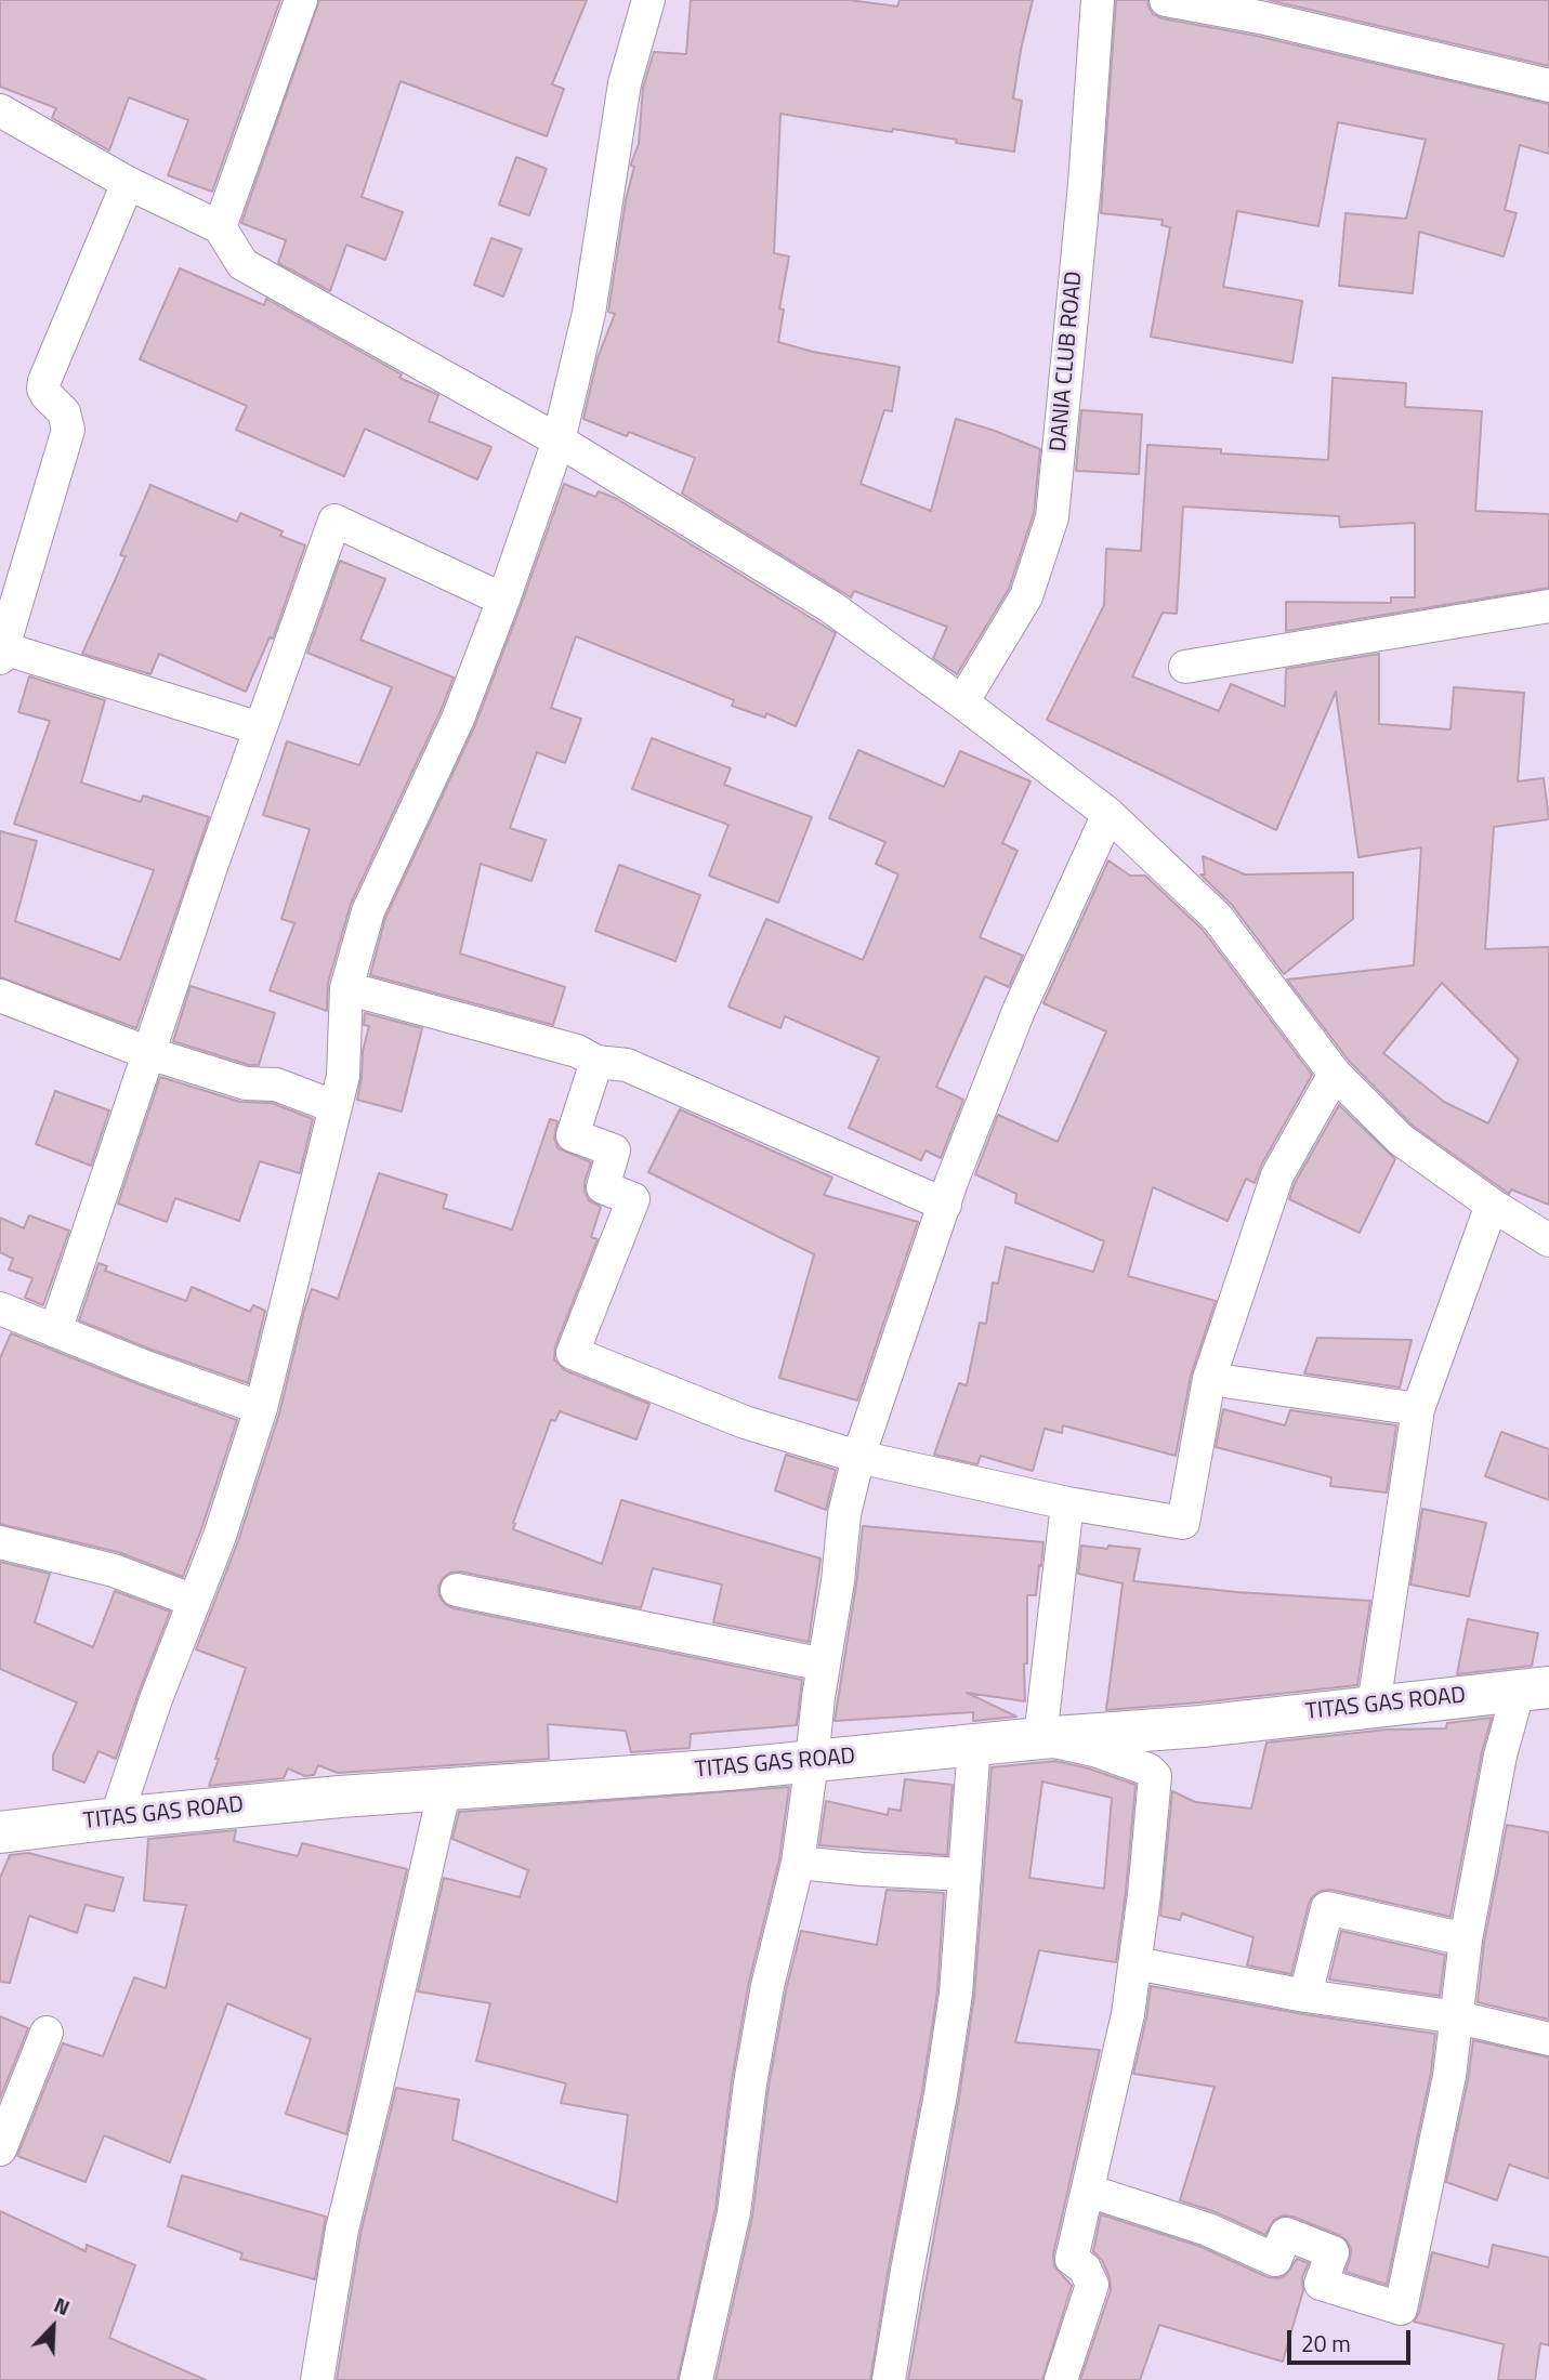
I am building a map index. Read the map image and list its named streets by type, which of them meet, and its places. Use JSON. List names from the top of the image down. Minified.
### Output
{"streets":{"street":["DANIA CLUB ROAD","TITAS GAS ROAD"]},"scale_bar":"20 m","north":"top right"}
